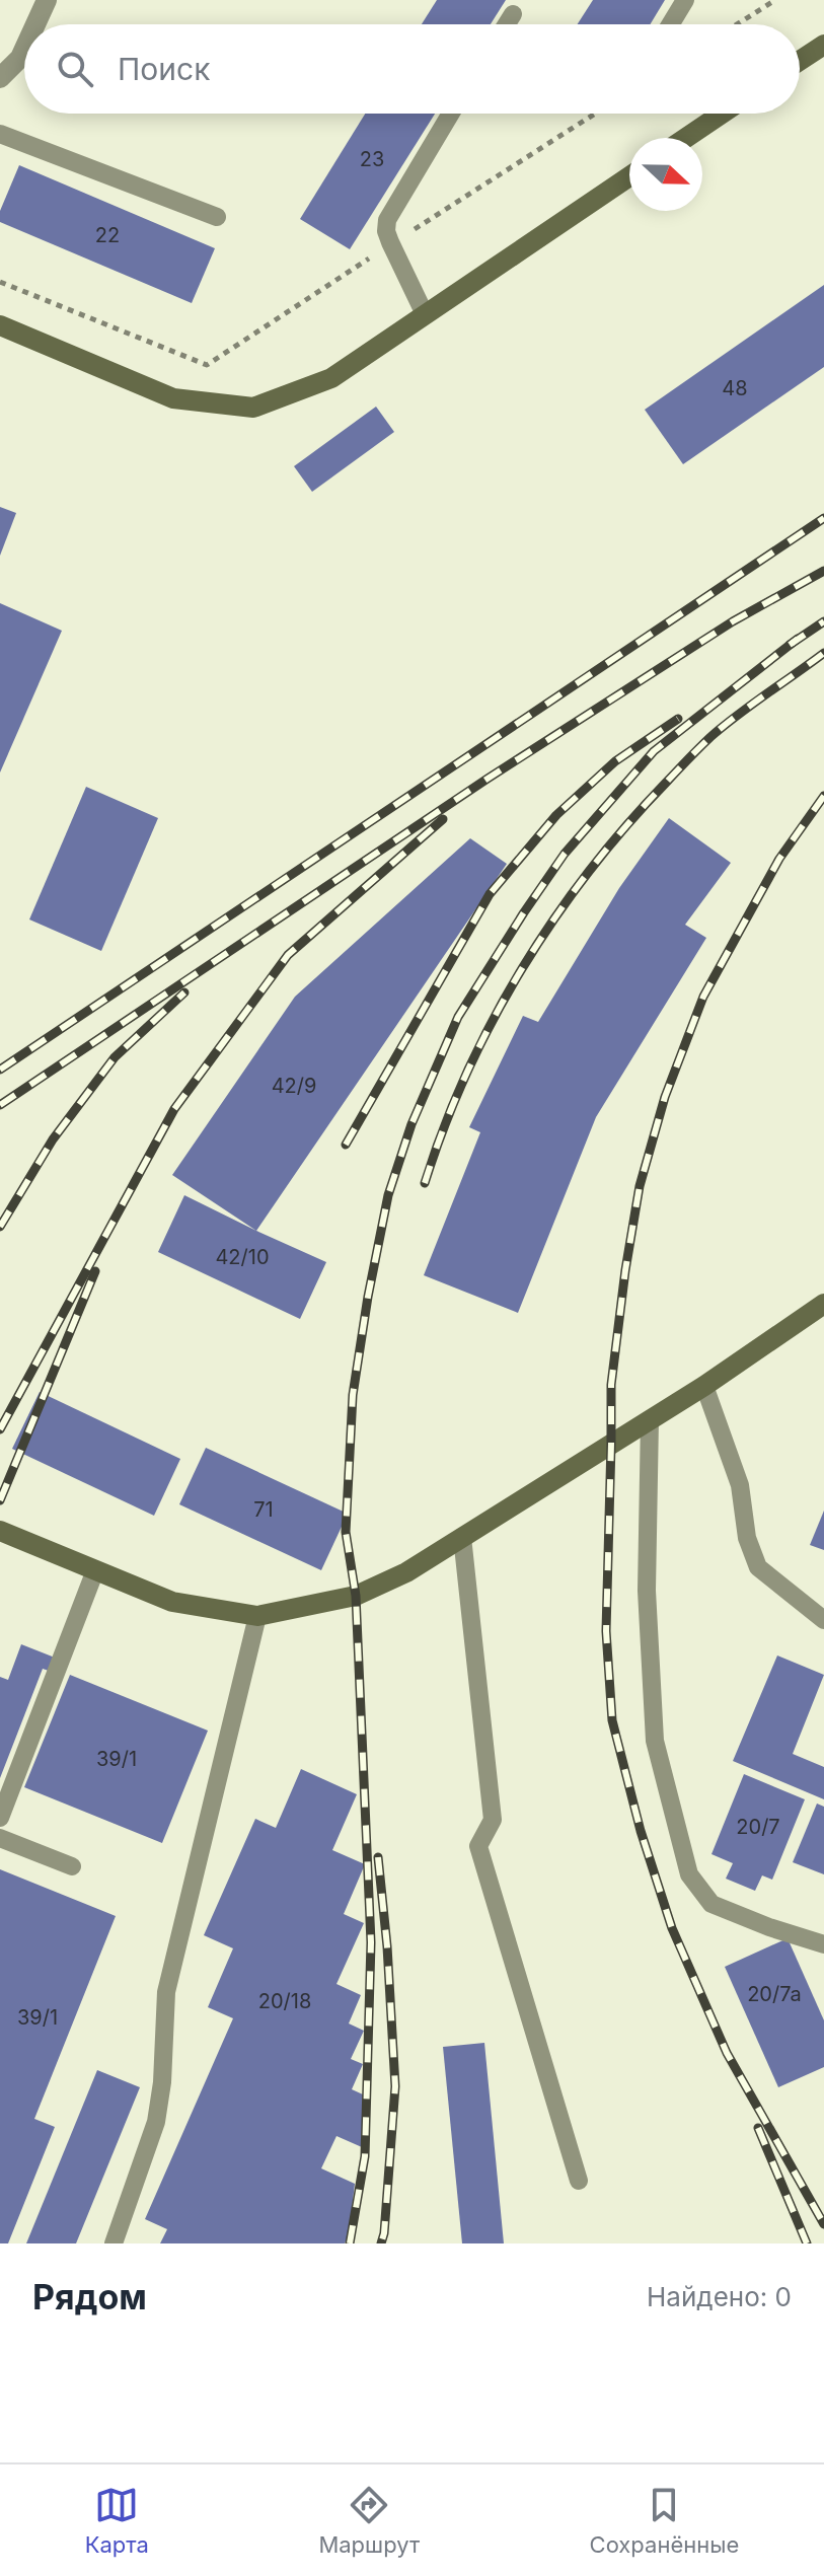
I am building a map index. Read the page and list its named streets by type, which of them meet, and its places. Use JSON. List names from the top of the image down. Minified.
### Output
{"house_numbers":["23","22","48","42/9","42/10","71","39/1","20/7","20/7а","20/18","39/1"],"north":"right","page":{"search":"Поиск","heading":["Рядом","Найдено: 0"],"nav":["Карта","Маршрут","Сохранённые"]}}
